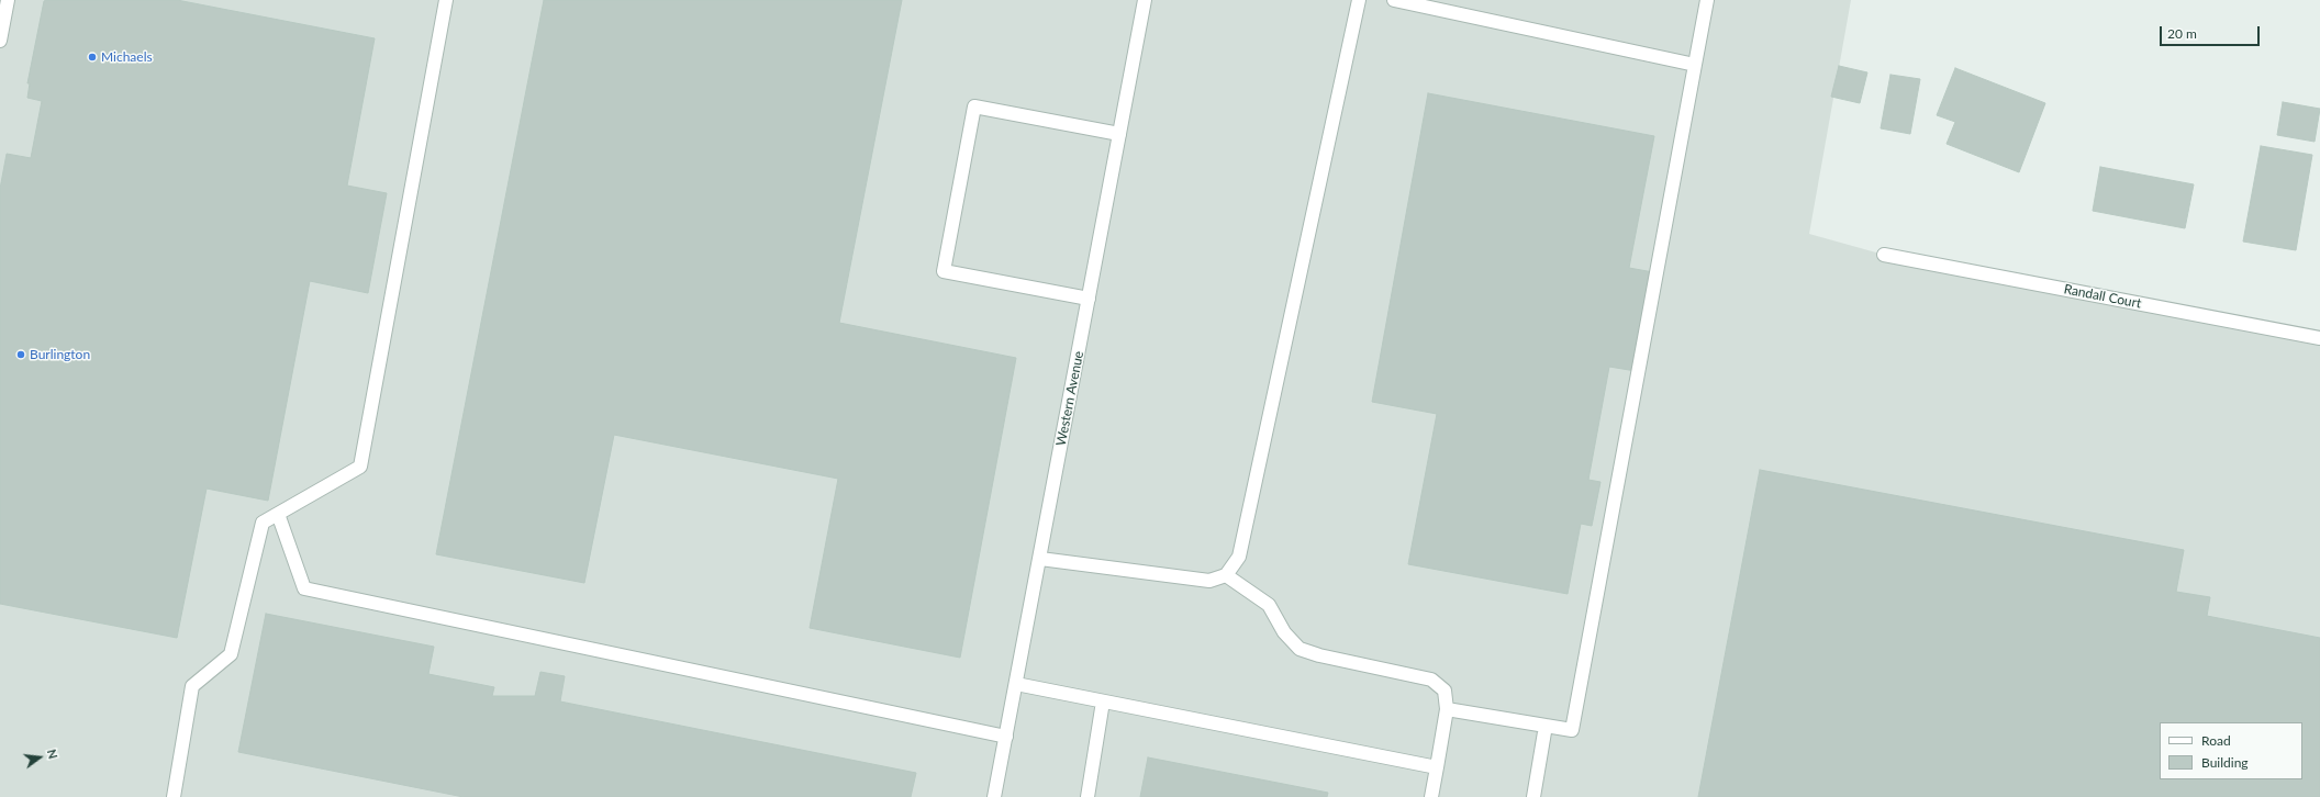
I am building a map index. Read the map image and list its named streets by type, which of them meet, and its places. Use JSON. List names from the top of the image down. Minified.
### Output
{"streets":{"street":["Randall Court","Western Avenue"]},"places":["Michaels","Burlington"],"legend":["Road","Building"],"scale_bar":"20 m","north":"right"}
